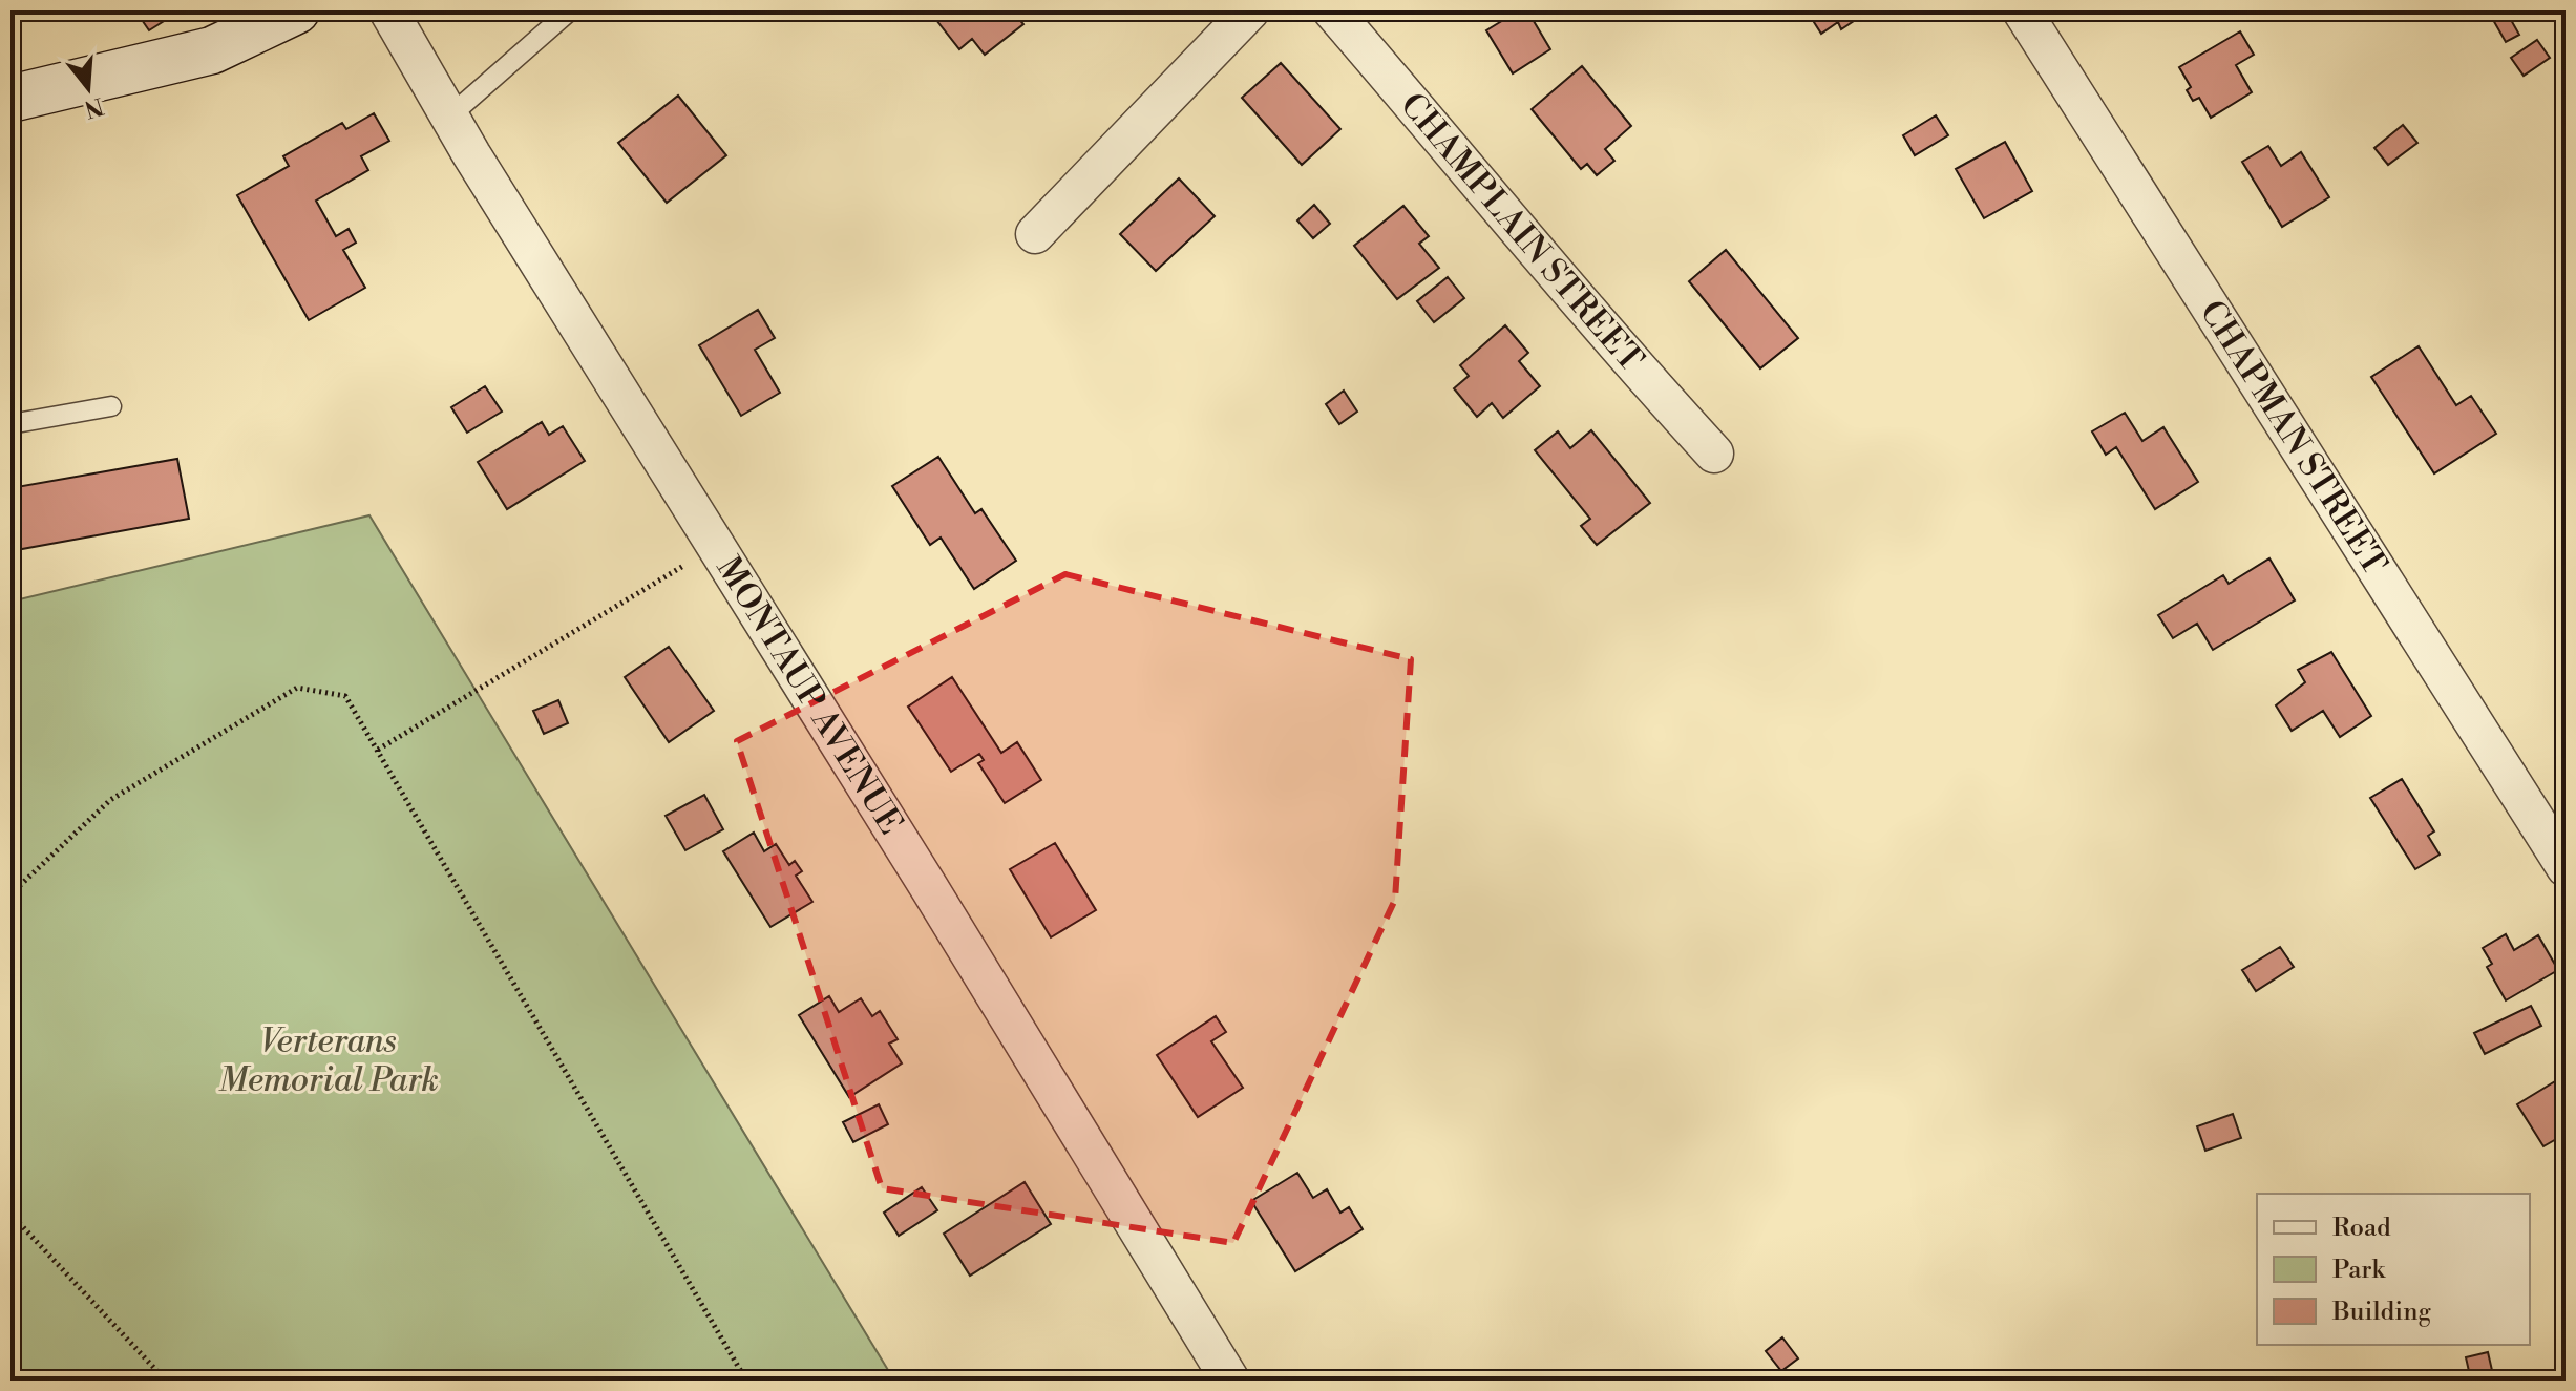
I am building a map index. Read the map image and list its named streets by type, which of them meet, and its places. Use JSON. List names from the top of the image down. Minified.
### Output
{"streets":{"street":["CHAMPLAIN STREET","CHAPMAN STREET","MONTAUP AVENUE"]},"parks":["Verterans Memorial Park"],"legend":["Road","Park","Building"],"north":"bottom"}
